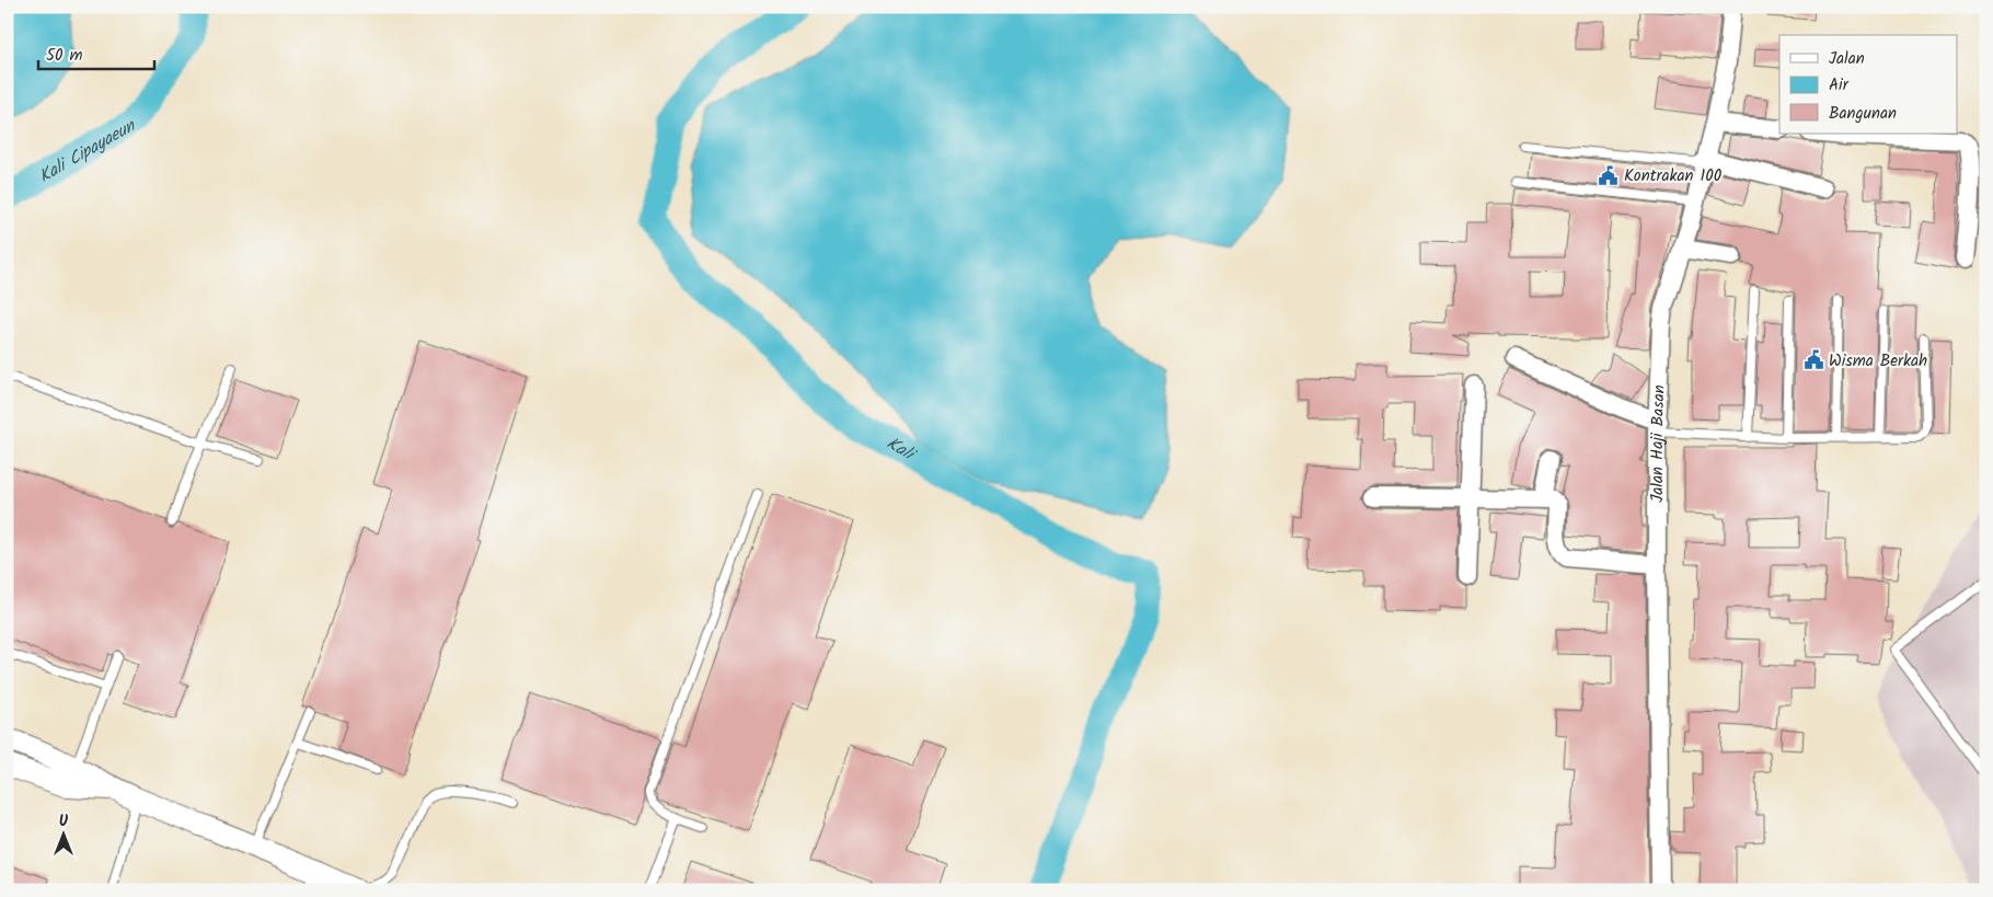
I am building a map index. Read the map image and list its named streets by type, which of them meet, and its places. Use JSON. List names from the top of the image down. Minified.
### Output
{"streets":{"street":["Jalan Haji Basan"]},"water":["Kali Cipayaeun","Kali"],"places":{"public building":["Kontrakan 100","Wisma Berkah"]},"legend":["Jalan","Air","Bangunan"],"scale_bar":"50 m","north":"top"}
